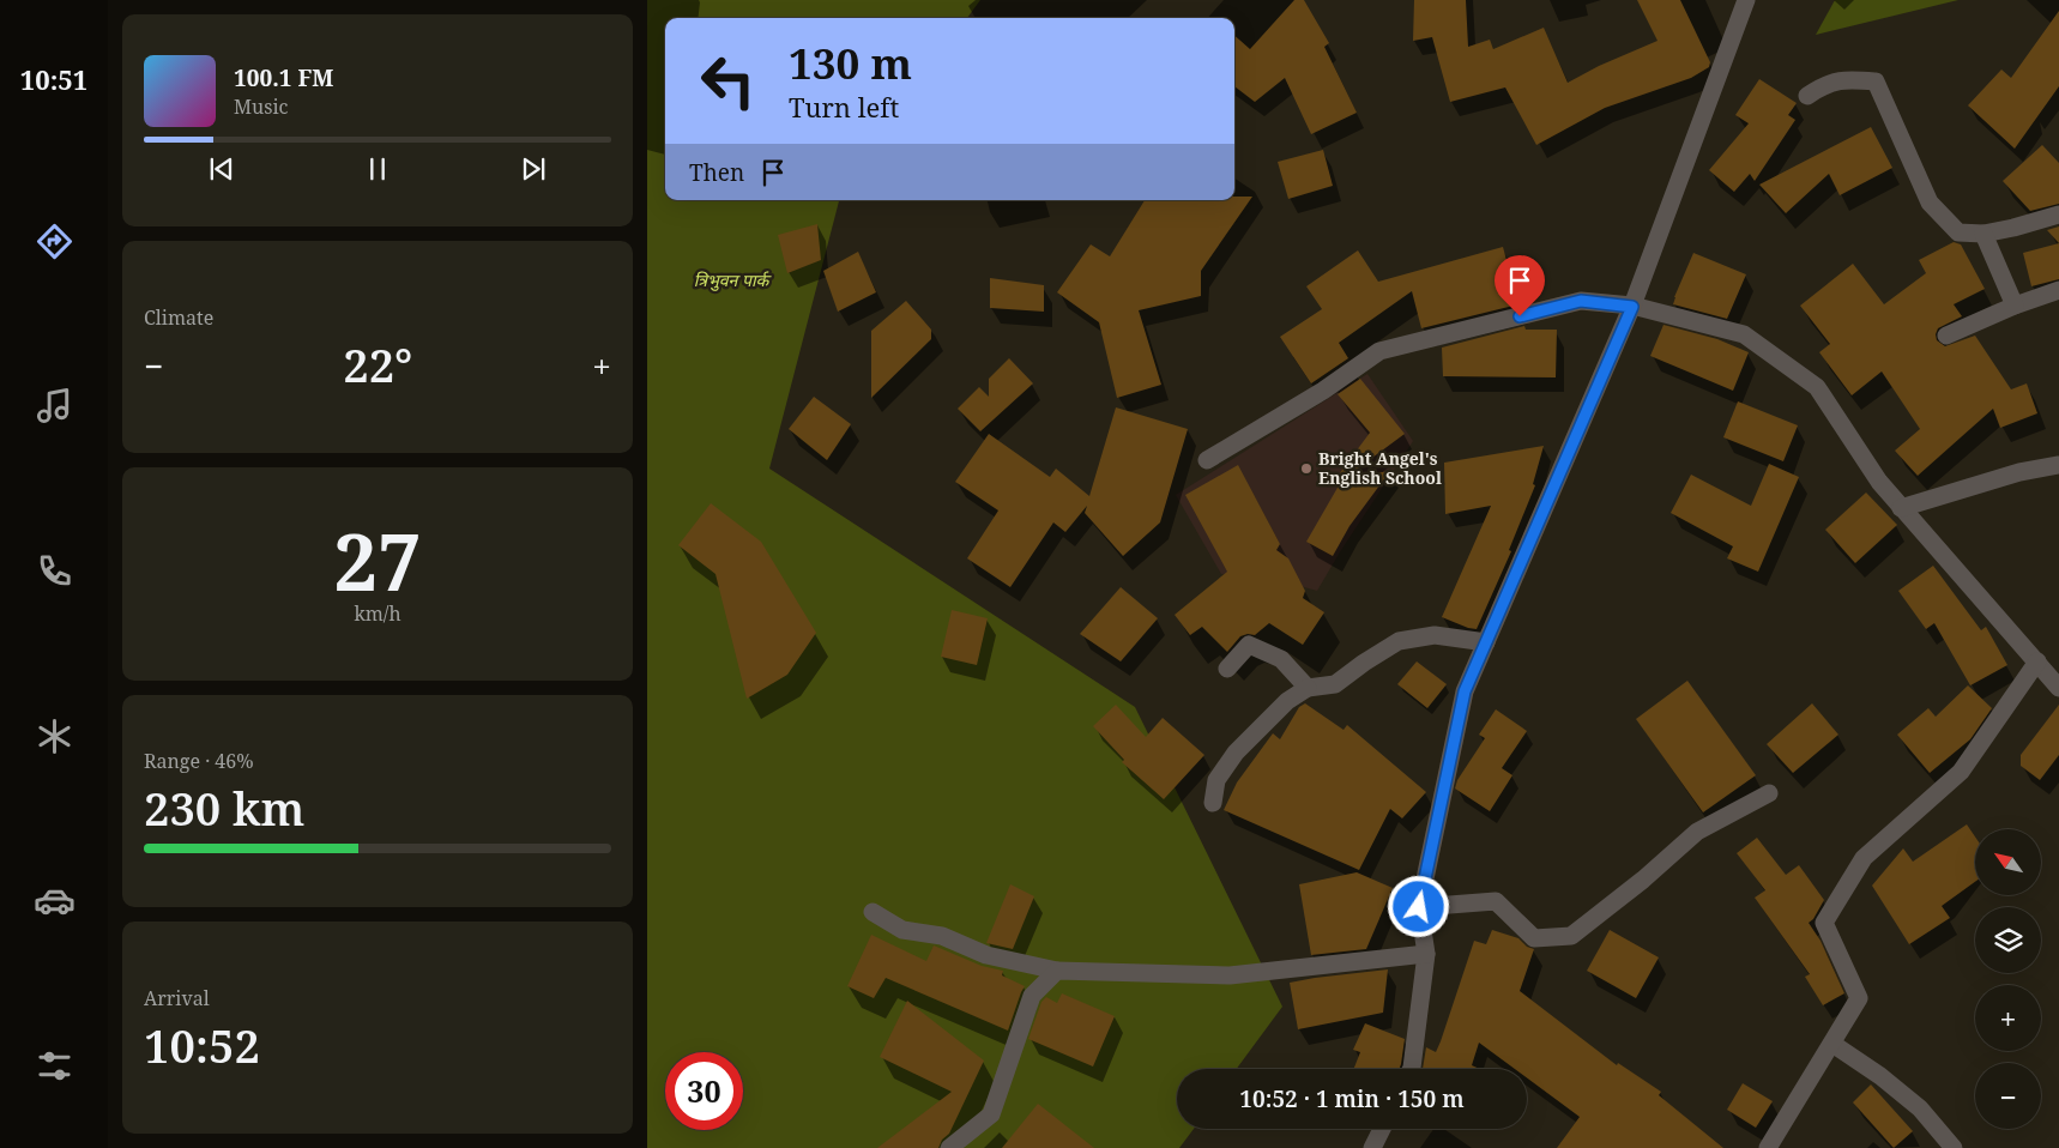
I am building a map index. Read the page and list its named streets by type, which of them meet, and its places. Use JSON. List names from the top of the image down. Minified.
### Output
{"parks":["त्रिभुवन पार्क"],"places":["Bright Angel's English School"],"north":"top left","page":{"tabs":"10:51","turn":["130 m","Turn left"],"song":["100.1 FM","Music"],"then":"Then","tile":["Climate",["27","km/h"],["Range · 46%","230 km"],["Arrival","10:52"]],"heat":["−","22°","+"],"map_buttons":["+","−"],"limit":"30","trip":"10:52 · 1 min · 150 m"}}
